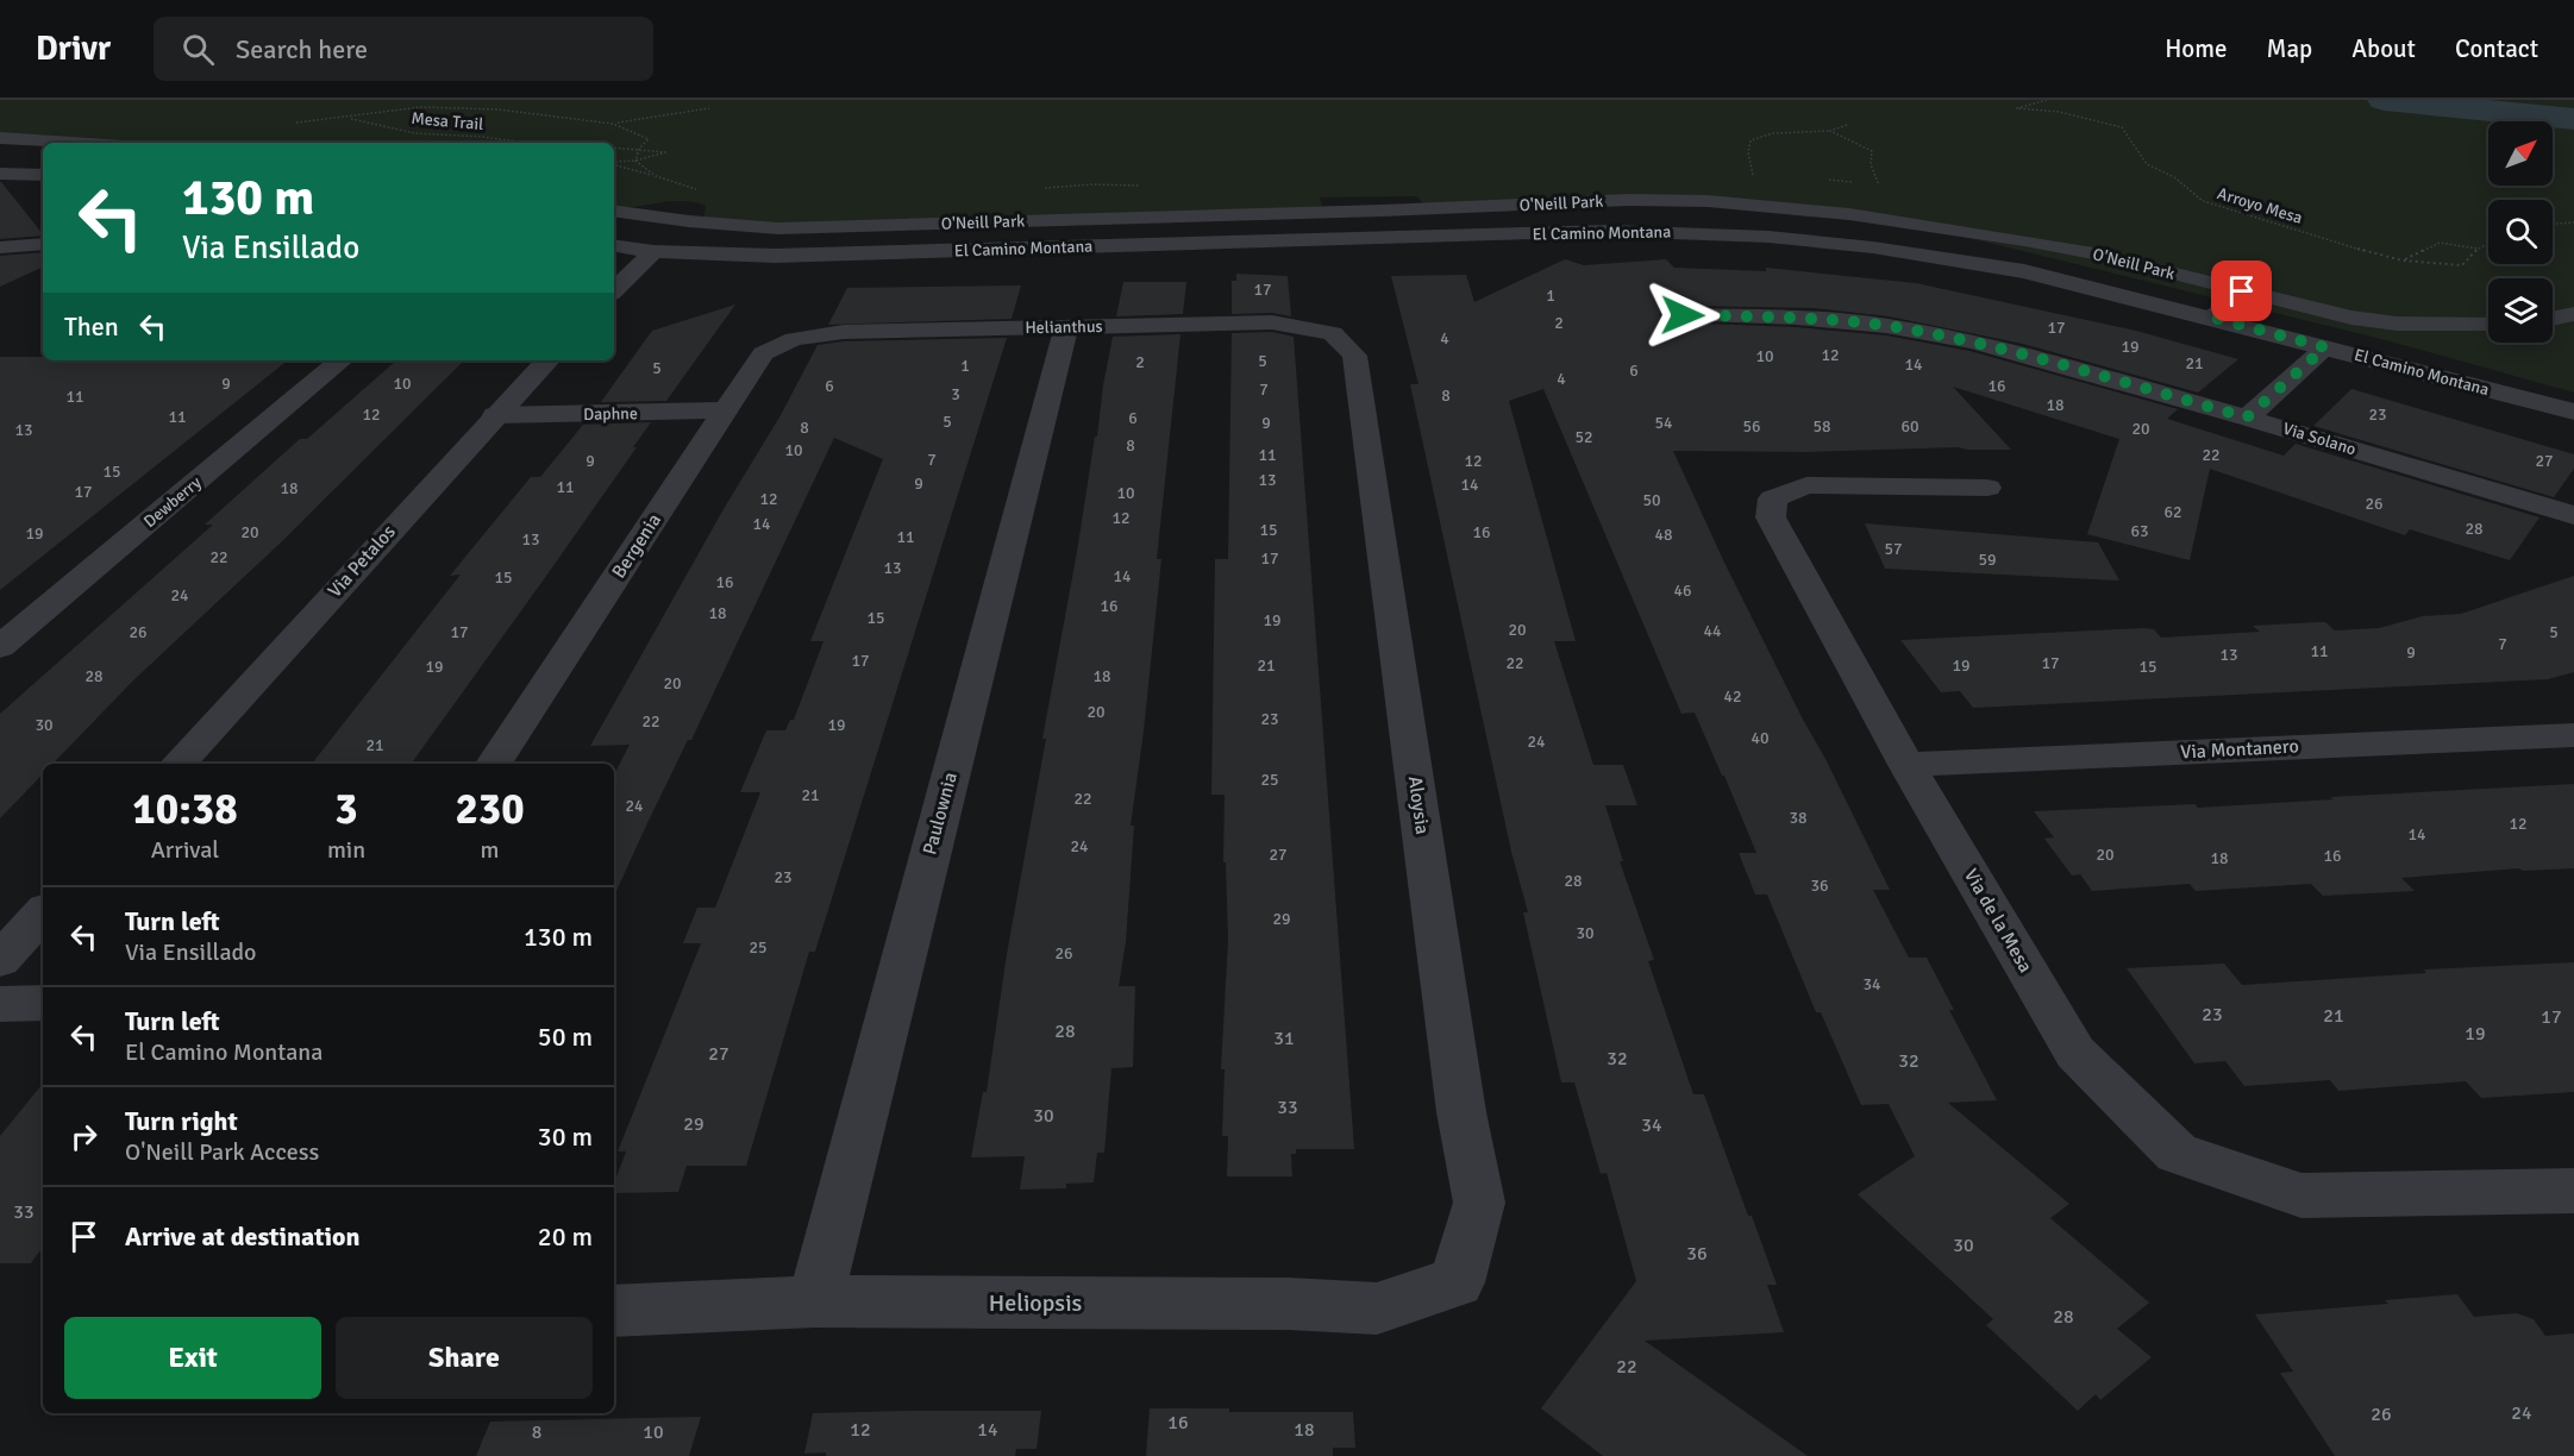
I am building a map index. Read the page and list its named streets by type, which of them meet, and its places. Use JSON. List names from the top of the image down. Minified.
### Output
{"streets":{"street":["O'Neill Park","El Camino Montana","Helianthus","Daphne","Via Solano","Dewberry","Bergenia","Via Petalos","Via Montanero","Aloysia","Paulownia","Via de la Mesa","Heliopsis"],"path":["Mesa Trail","Arroyo Mesa"]},"crossings":[["Helianthus","Bergenia"],["Helianthus","Aloysia"],["Helianthus","Paulownia"],["Daphne","Bergenia"],["Daphne","Via Petalos"],["Via Montanero","Via de la Mesa"],["Aloysia","Heliopsis"],["Paulownia","Heliopsis"]],"house_numbers":["17","1","2","17","4","19","12","10","5","2","21","14","1","5","6","4","9","10","6","16","7","3","8","11","18","12","23","11","6","5","9","54","56","58","60","8","20","13","52","8","10","11","22","7","9","12","27","15","13","9","14","11","18","17","10","12","50","26","62","12","14","28","15","63","20","16","19","48","11","13","57","22","17","59","13","14","15","16","46","24","16","18","15","19","20","44","26","17","5","7","11","9","13","17","22","17","21","19","19","15","28","18","20","42","20","23","22","30","19","40","24","21","25","21","22","24","38","12","14","24","27","20","16","18","23","28","36","29","30","25","26","34","23","21","17","28","19","31","27","32","32","33","30","29","34","33","30","36","28","22","24","26","16","12","14","18","8","10"],"north":"top right","page":{"header":"Drivr","search":"Search here","nav":["Home","Map","About","Contact"],"turn":["130 m","Via Ensillado"],"then":"Then","eta":["10:38","Arrival","3","min","230","m"],"list":[{"name":"Turn left","note":"Via Ensillado","value":"130 m"},{"name":"Turn left","note":"El Camino Montana","value":"50 m"},{"name":"Turn right","note":"O'Neill Park Access","value":"30 m"},{"name":"Arrive at destination","value":"20 m"}],"buttons":["Exit","Share"]}}
